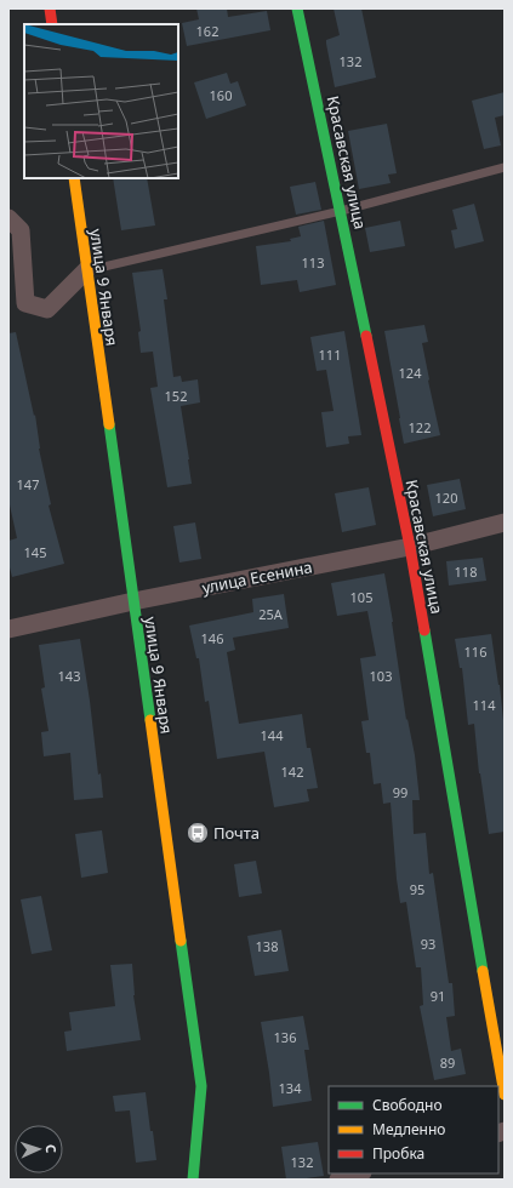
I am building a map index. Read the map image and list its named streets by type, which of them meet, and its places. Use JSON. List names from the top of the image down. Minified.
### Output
{"streets":{"street":["Красавская улица","улица 9 Января","улица Есенина"]},"crossings":[["Красавская улица","улица Есенина"],["улица 9 Января","улица Есенина"]],"places":{"bus stop":["Почта"]},"house_numbers":["162","132","160","113","111","124","152","122","147","120","145","118","105","25А","146","116","143","103","114","144","142","99","95","93","138","91","136","89","134","132"],"legend":["Свободно","Медленно","Пробка"],"north":"right"}
